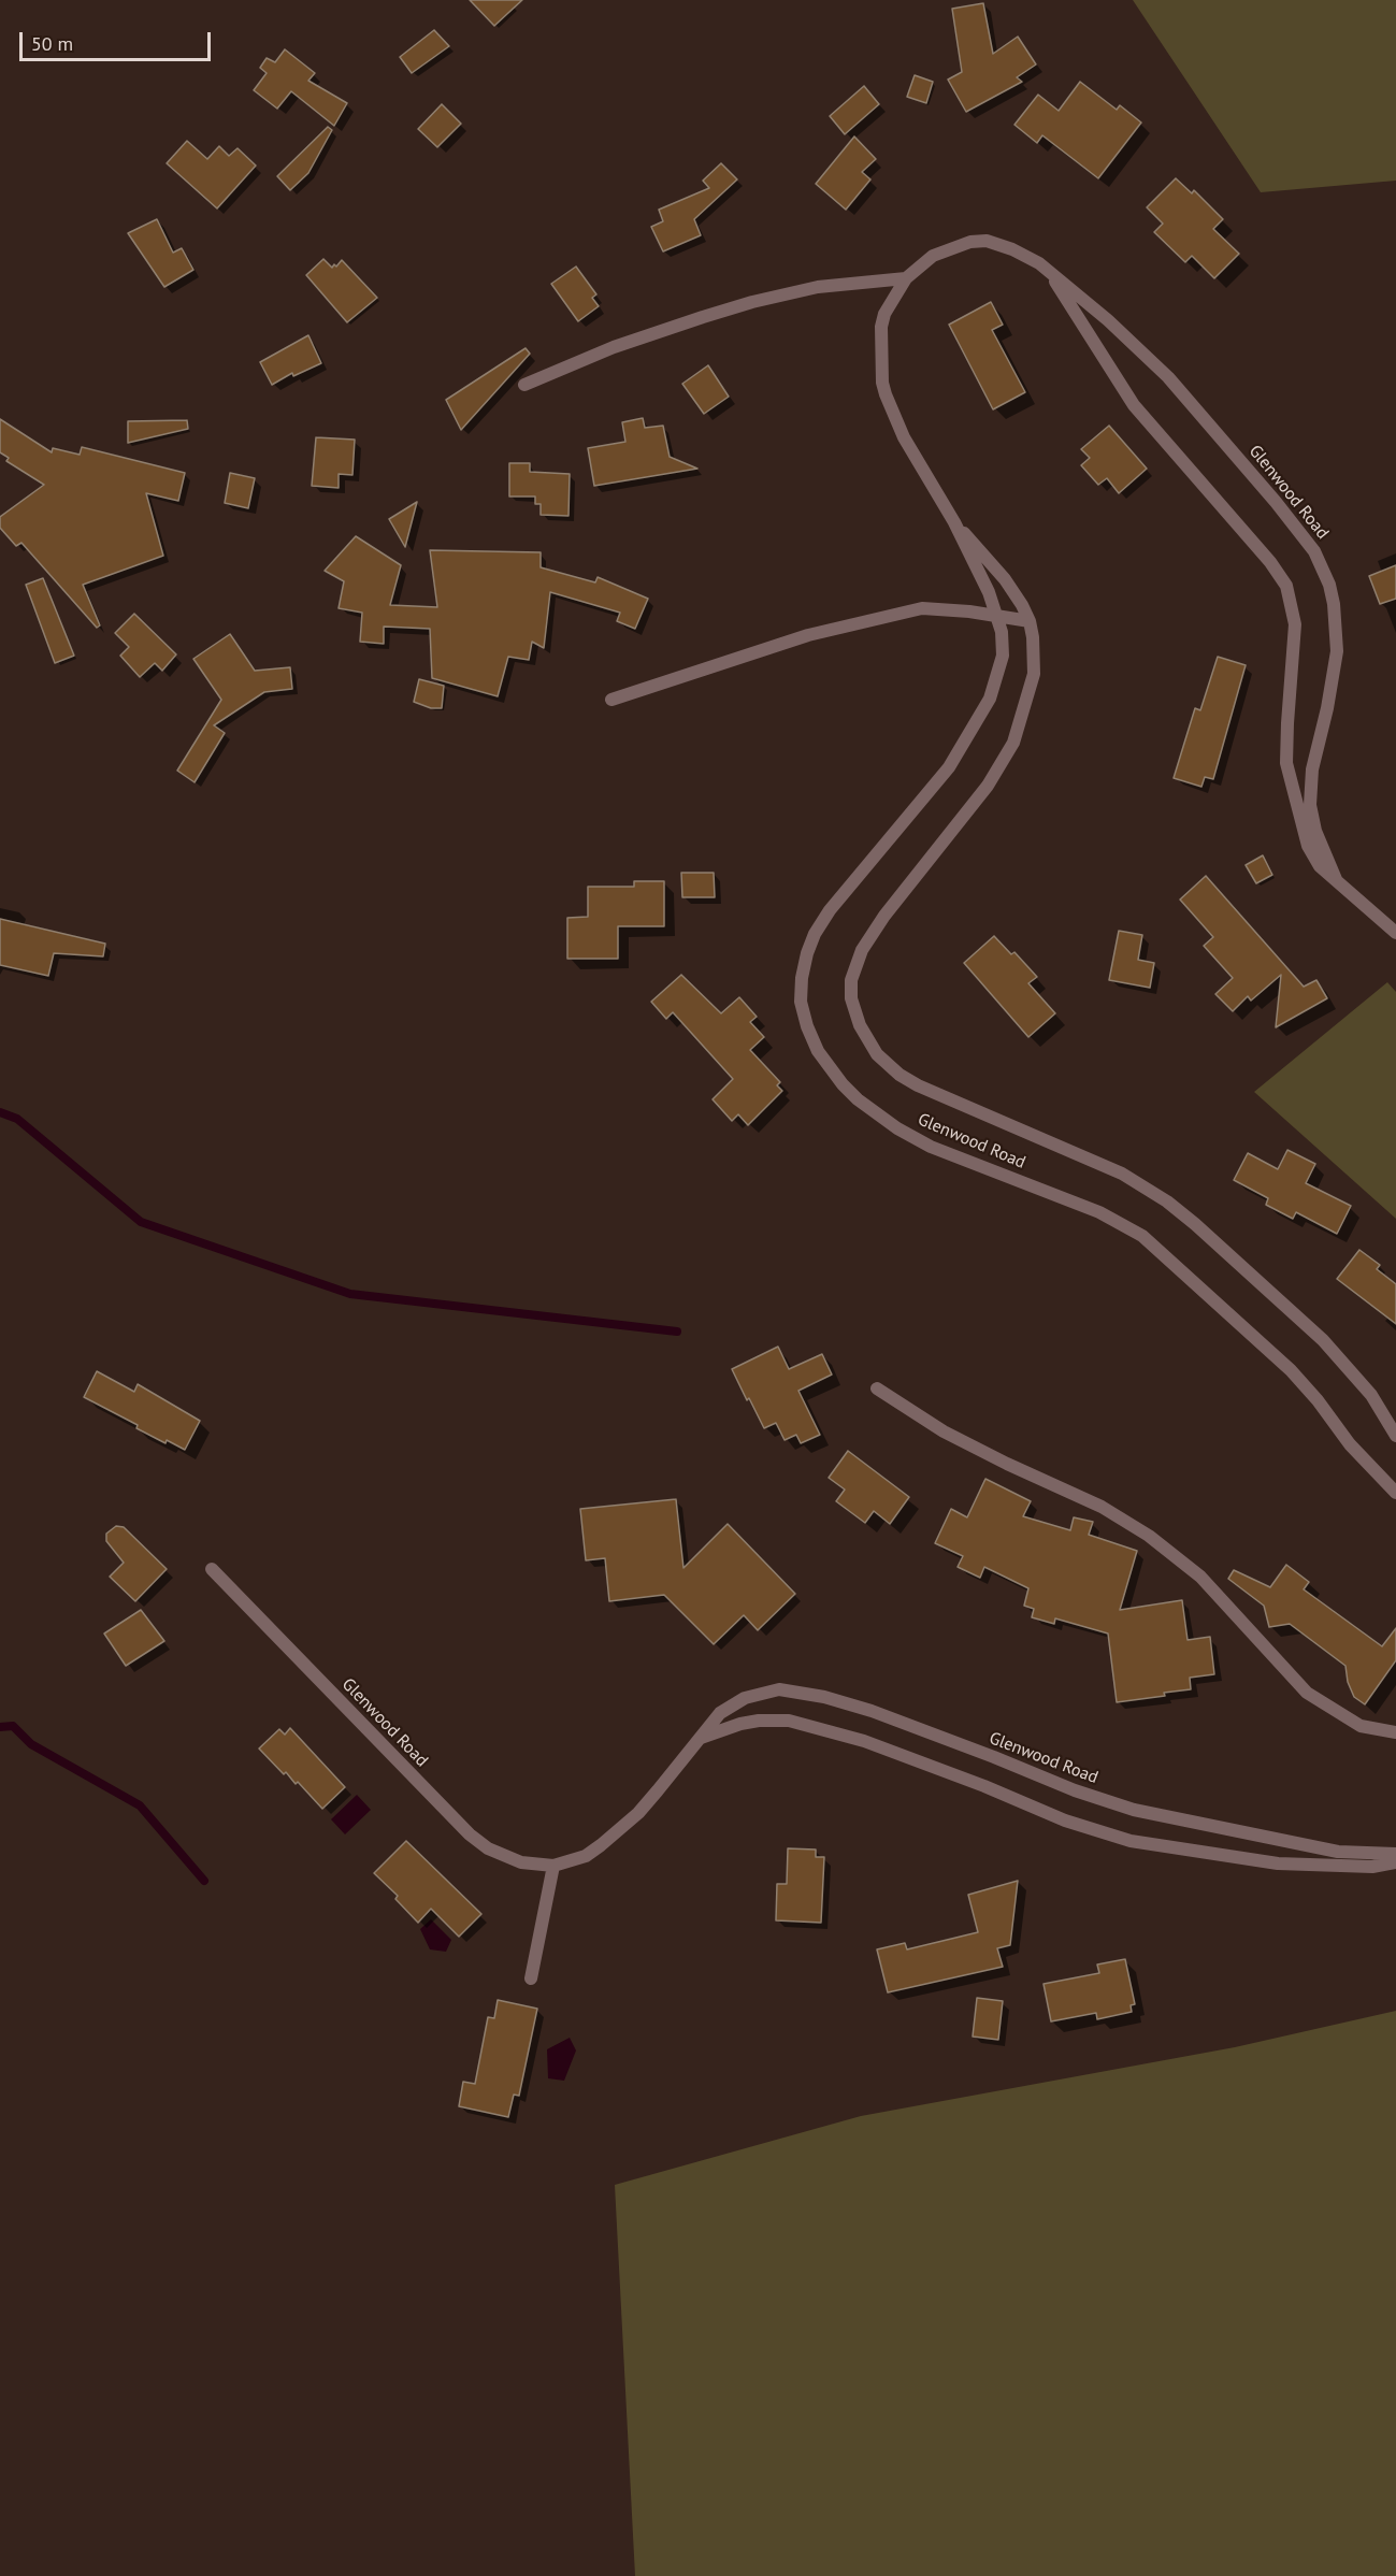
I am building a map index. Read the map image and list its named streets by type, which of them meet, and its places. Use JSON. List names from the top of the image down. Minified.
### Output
{"streets":{"street":["Glenwood Road"]},"scale_bar":"50 m"}
